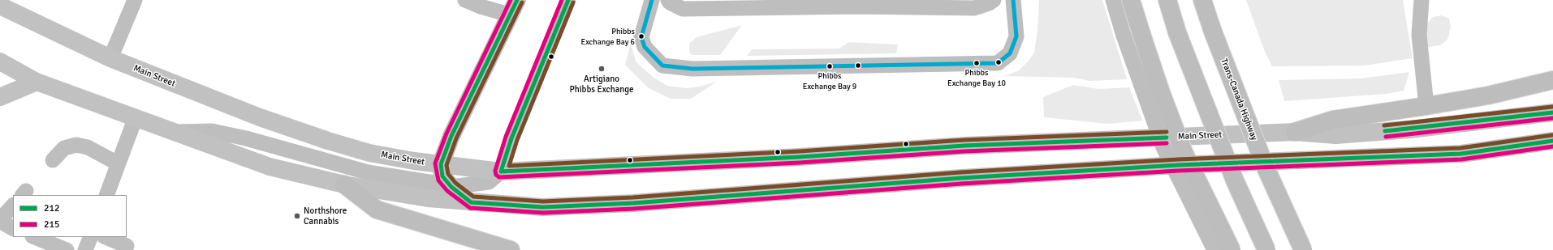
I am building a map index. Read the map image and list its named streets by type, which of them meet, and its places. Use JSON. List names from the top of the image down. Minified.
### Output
{"streets":{"highway":["Trans-Canada Highway"],"main road":["Main Street"]},"places":["Phibbs Exchange Bay 6","Phibbs Exchange Bay 10","Phibbs Exchange Bay 9","Artigiano Phibbs Exchange","Northshore Cannabis"],"lines":["transit line 212","transit line 215"],"legend":["212","215"]}
